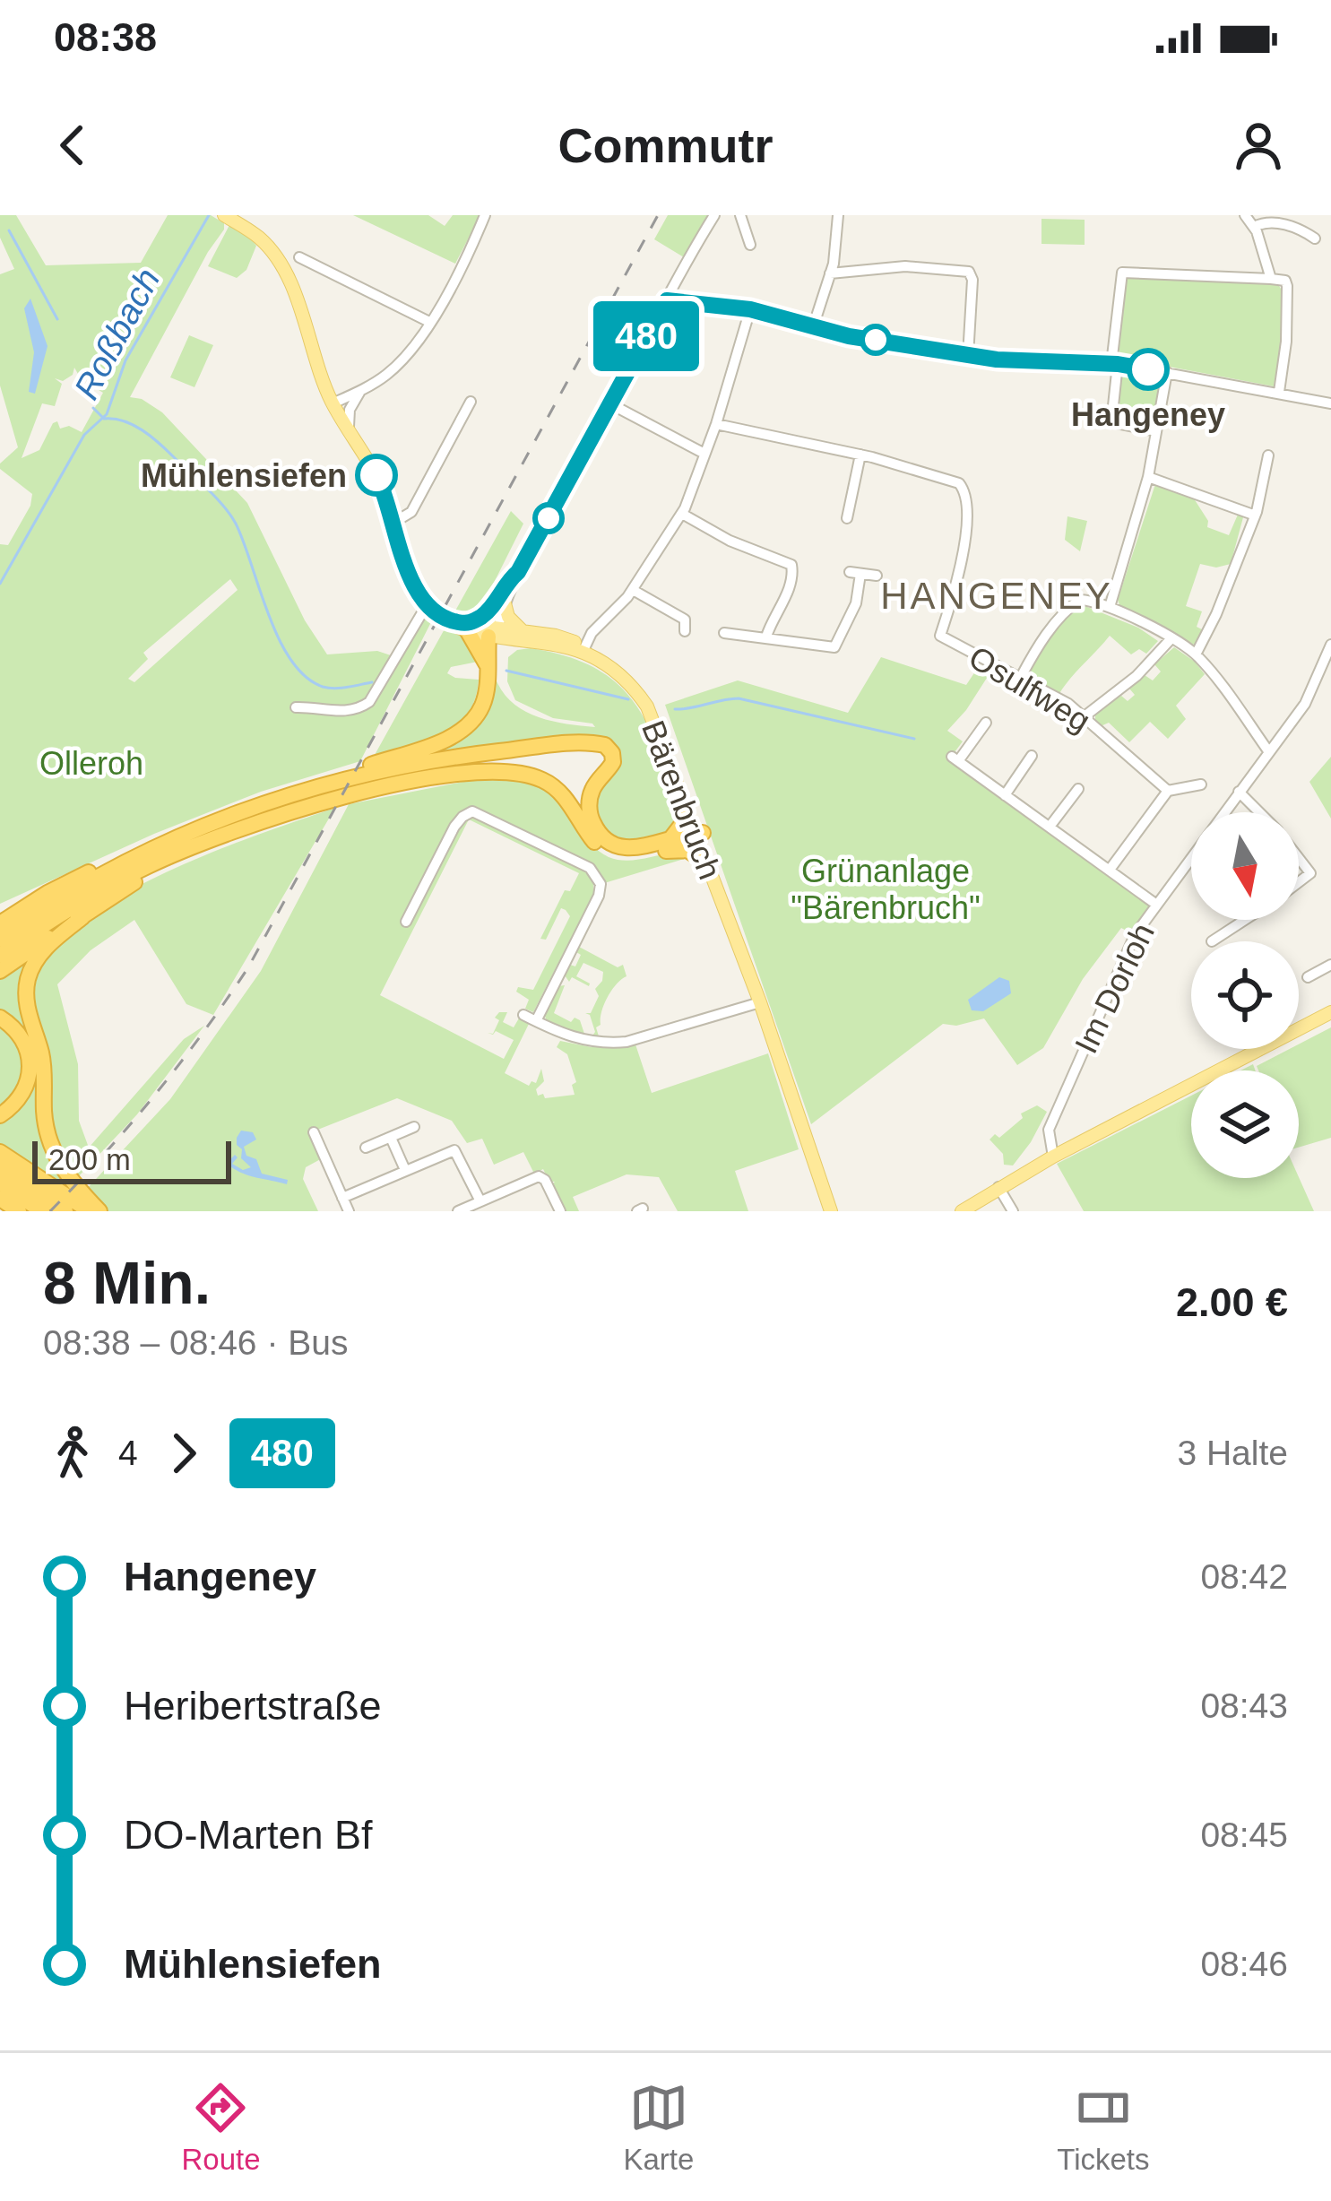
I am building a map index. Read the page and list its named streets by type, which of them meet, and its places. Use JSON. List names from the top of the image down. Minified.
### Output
{"streets":{"main road":["Bärenbruch"],"street":["Osulfweg","Im Dorloh"]},"districts":["HANGENEY"],"water":["Roßbach"],"parks":["Olleroh","Grünanlage \"Bärenbruch\""],"places":["Hangeney","Mühlensiefen"],"lines":["bus line 480"],"scale_bar":"200 m","north":"bottom","page":{"status":"08:38","header":"Commutr","on_map":"480","scale":"200 m","heading":["8 Min.","08:38 – 08:46 · Bus","2.00 €"],"legs":["4","480","3 Halte"],"list":[{"name":"Hangeney","value":"08:42"},{"name":"Heribertstraße","value":"08:43"},{"name":"DO-Marten Bf","value":"08:45"},{"name":"Mühlensiefen","value":"08:46"}],"tabs":["Route","Karte","Tickets"]}}
